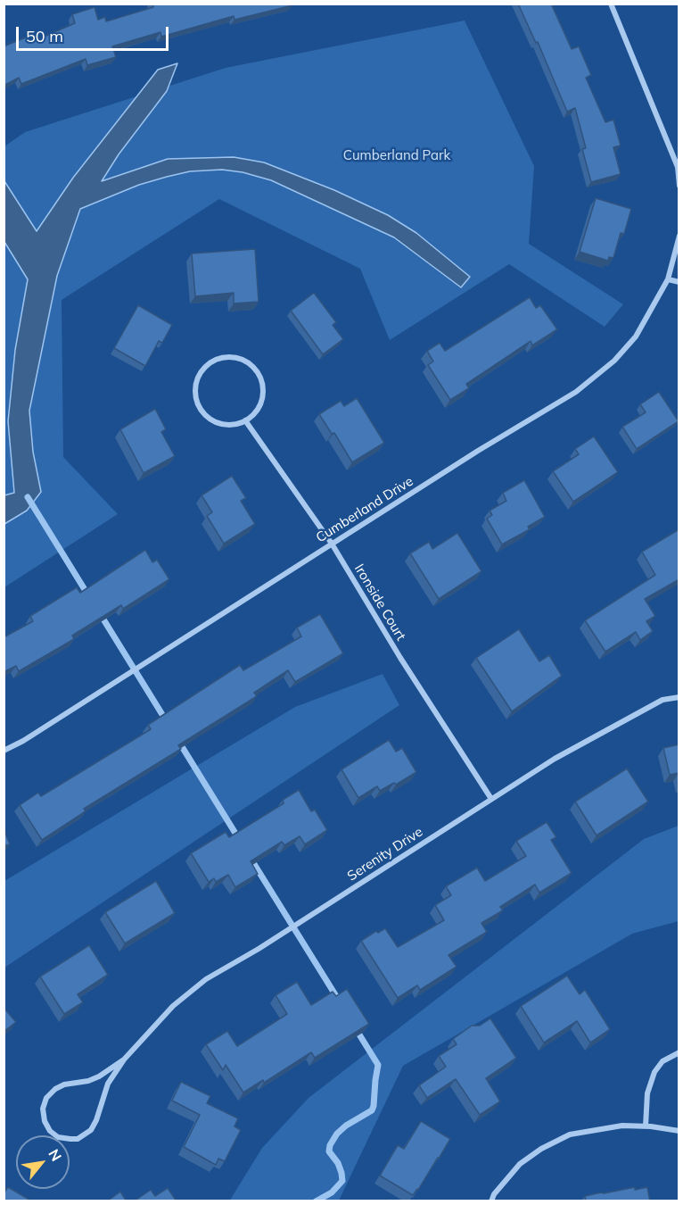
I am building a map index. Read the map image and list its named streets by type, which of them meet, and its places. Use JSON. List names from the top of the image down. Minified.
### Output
{"streets":{"street":["Cumberland Drive","Ironside Court","Serenity Drive"]},"crossings":[["Cumberland Drive","Ironside Court"],["Ironside Court","Serenity Drive"]],"parks":["Cumberland Park"],"scale_bar":"50 m","north":"top right"}
